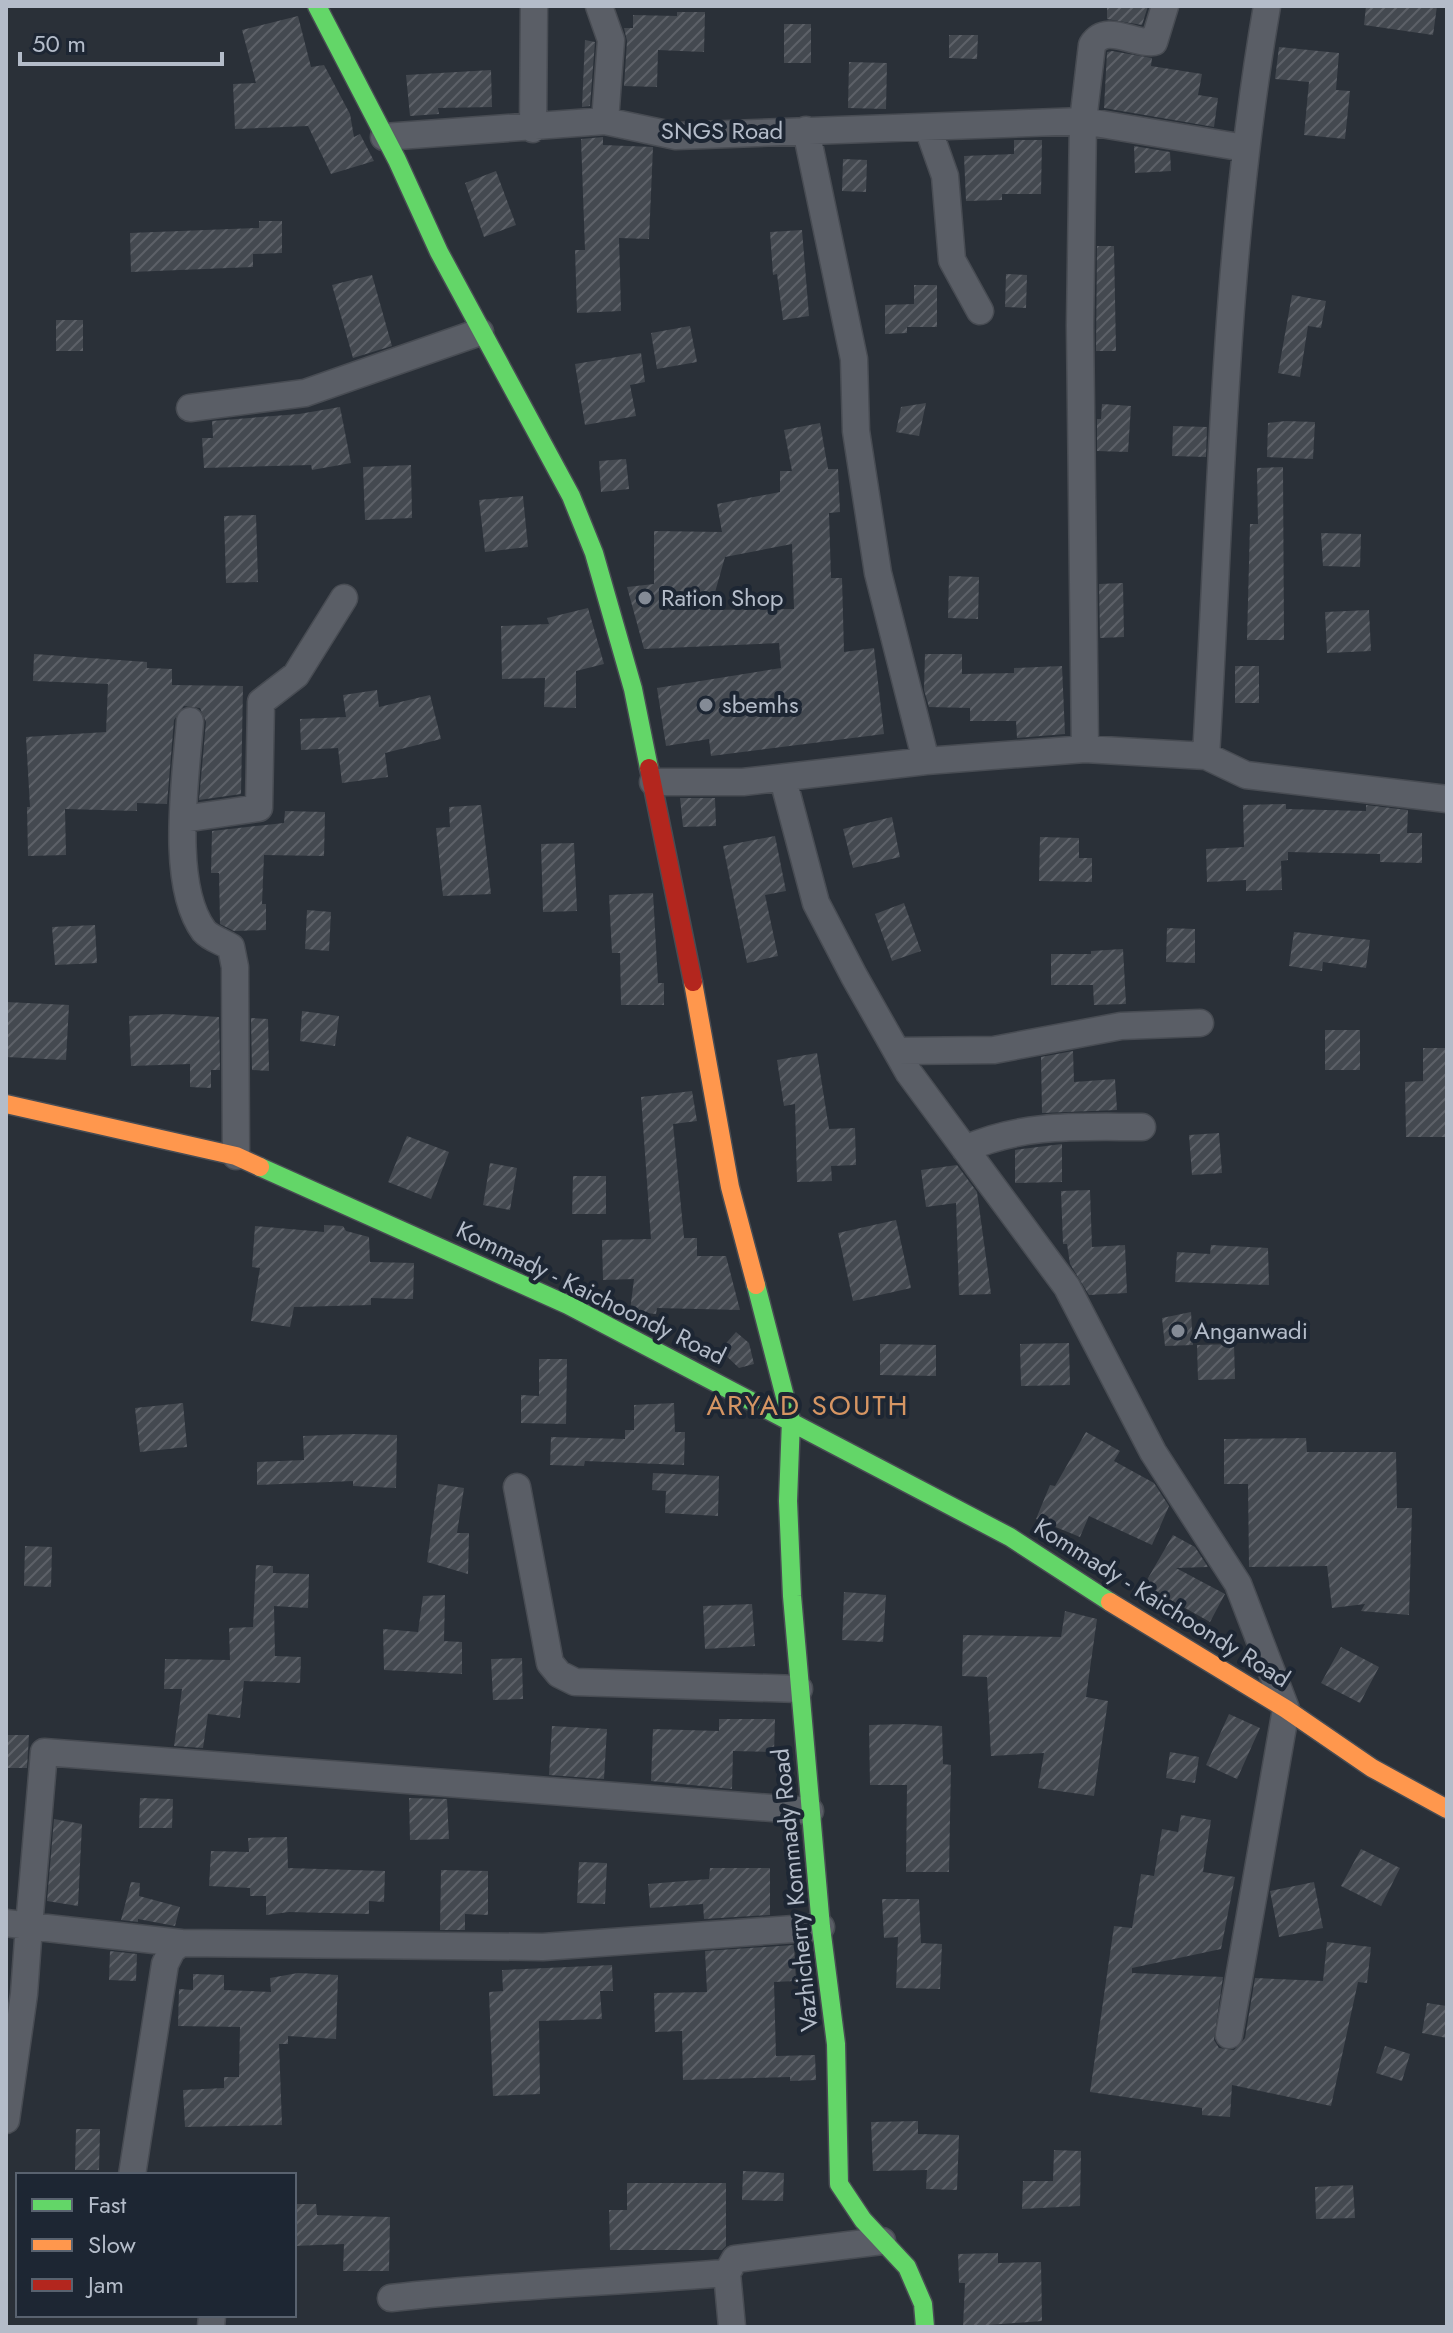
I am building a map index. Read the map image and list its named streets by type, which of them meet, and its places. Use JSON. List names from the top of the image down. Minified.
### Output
{"streets":{"main road":["Kommady - Kaichoondy Road","Vazhicherry Kommady Road"],"street":["SNGS Road"]},"crossings":[["SNGS Road","Vazhicherry Kommady Road"],["Kommady - Kaichoondy Road","Vazhicherry Kommady Road"]],"districts":["ARYAD SOUTH"],"places":["Ration Shop","sbemhs","Anganwadi"],"legend":["Fast","Slow","Jam"],"scale_bar":"50 m"}
